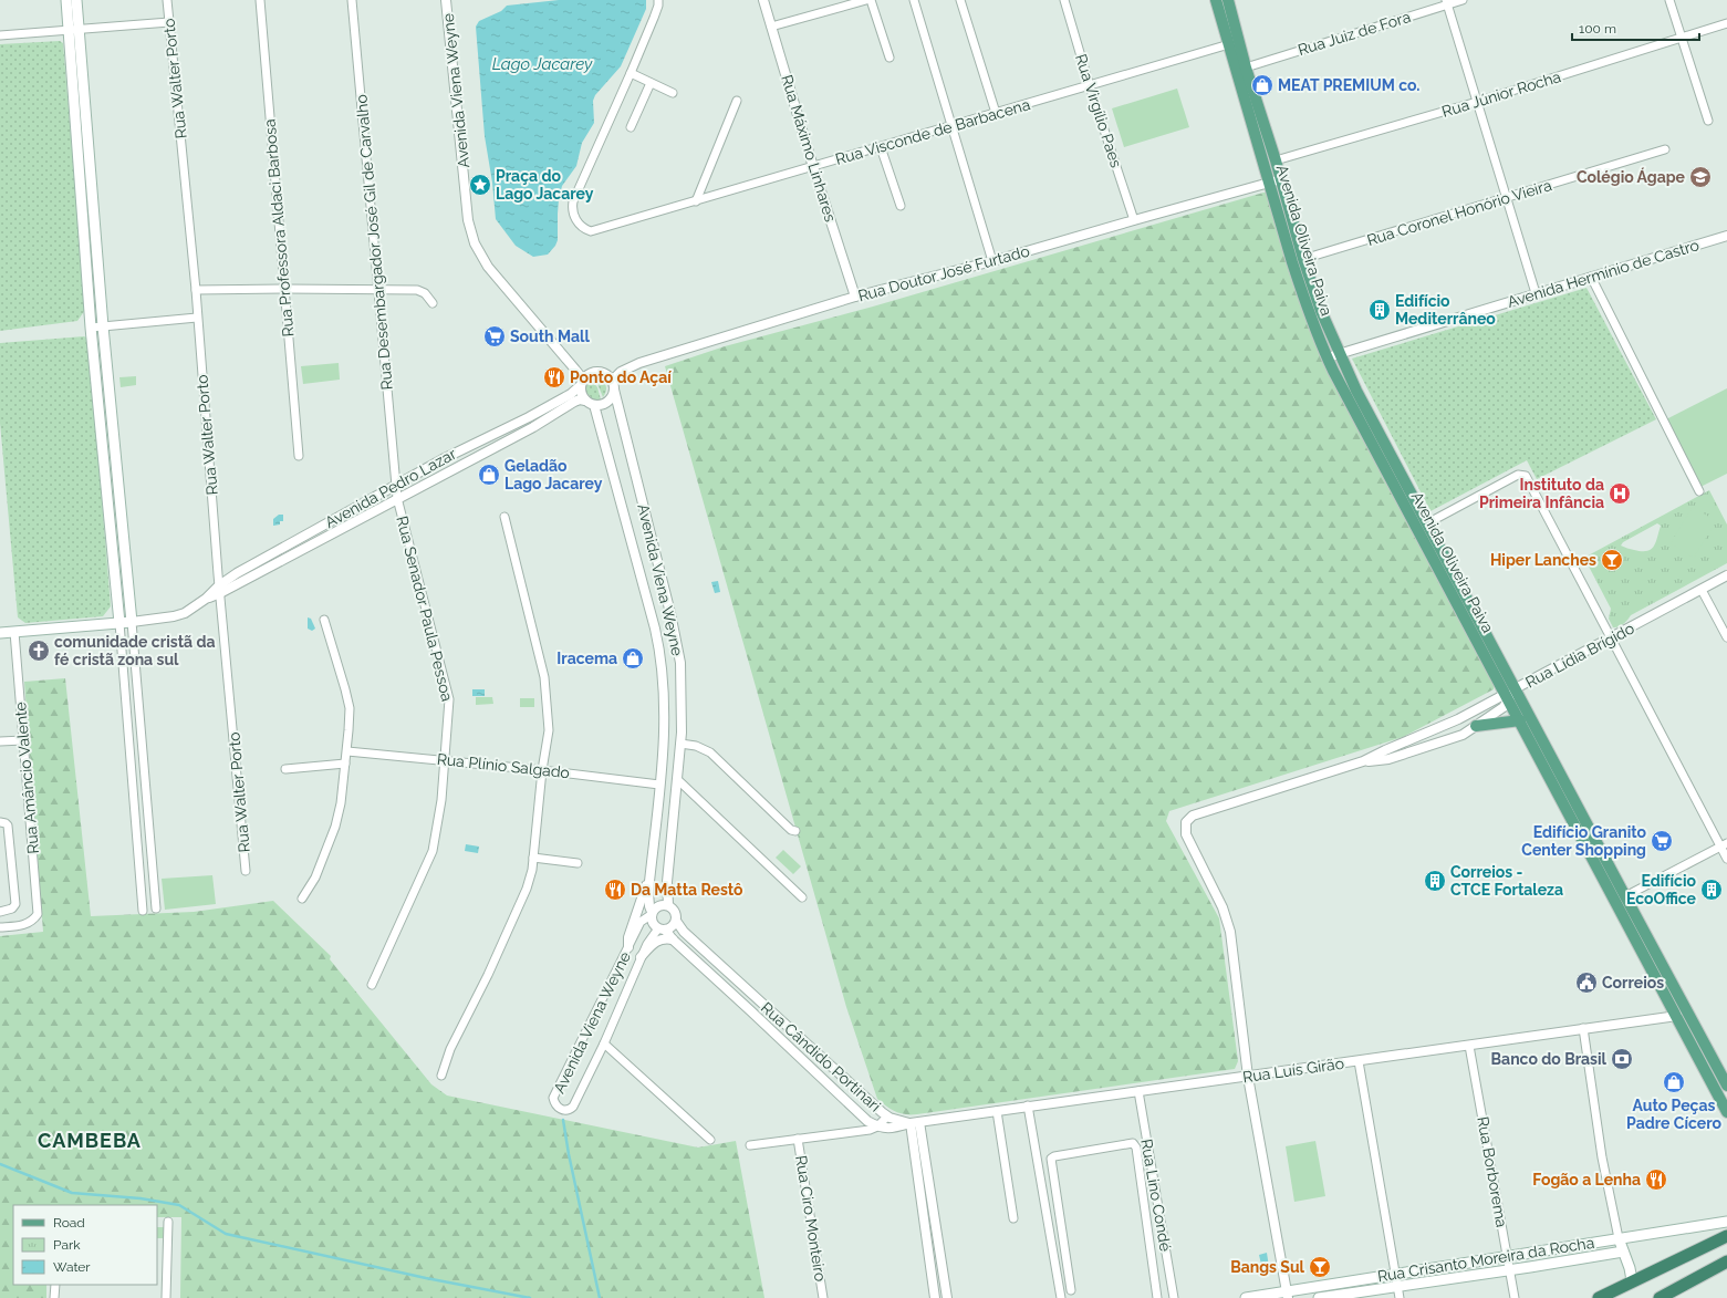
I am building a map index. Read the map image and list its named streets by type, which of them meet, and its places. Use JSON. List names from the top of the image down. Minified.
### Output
{"streets":{"main road":["Avenida Oliveira Paiva","Avenida Pedro Lazar","Rua Crisanto Moreira da Rocha"],"street":["Rua Juiz de Fora","Rua Walter Porto","Avenida Viena Weyne","Rua Júnior Rocha","Rua Virgílio Paes","Rua Visconde de Barbacena","Rua Máximo Linhares","Rua Coronel Honório Vieira","Rua Professora Aldaci Barbosa","Rua Desembargador José Gil de Carvalho","Rua Doutor José Furtado","Avenida Hermínio de Castro","Rua Senador Paula Pessoa","Rua Lídia Brígido","Rua Plínio Salgado","Rua Amâncio Valente","Rua Cândido Portinari","Rua Luís Girão","Rua Borborema","Rua Lino Condé","Rua Ciro Monteiro"]},"crossings":[["Rua Juiz de Fora","Avenida Oliveira Paiva"],["Rua Walter Porto","Avenida Pedro Lazar"],["Avenida Viena Weyne","Rua Doutor José Furtado"],["Avenida Viena Weyne","Avenida Pedro Lazar"],["Avenida Viena Weyne","Rua Plínio Salgado"],["Avenida Viena Weyne","Rua Cândido Portinari"],["Rua Júnior Rocha","Avenida Oliveira Paiva"],["Rua Virgílio Paes","Rua Visconde de Barbacena"],["Rua Virgílio Paes","Rua Doutor José Furtado"],["Rua Visconde de Barbacena","Rua Máximo Linhares"],["Rua Visconde de Barbacena","Avenida Oliveira Paiva"],["Rua Máximo Linhares","Rua Doutor José Furtado"],["Rua Coronel Honório Vieira","Avenida Oliveira Paiva"],["Avenida Oliveira Paiva","Rua Doutor José Furtado"],["Avenida Oliveira Paiva","Avenida Hermínio de Castro"],["Avenida Oliveira Paiva","Rua Lídia Brígido"],["Avenida Oliveira Paiva","Rua Luís Girão"],["Rua Desembargador José Gil de Carvalho","Avenida Pedro Lazar"],["Rua Desembargador José Gil de Carvalho","Rua Senador Paula Pessoa"],["Rua Doutor José Furtado","Avenida Pedro Lazar"],["Avenida Pedro Lazar","Rua Senador Paula Pessoa"],["Avenida Pedro Lazar","Rua Amâncio Valente"],["Rua Senador Paula Pessoa","Rua Plínio Salgado"],["Rua Lídia Brígido","Rua Luís Girão"],["Rua Cândido Portinari","Rua Luís Girão"],["Rua Luís Girão","Rua Borborema"],["Rua Luís Girão","Rua Lino Condé"],["Rua Borborema","Rua Crisanto Moreira da Rocha"]],"districts":["CAMBEBA"],"water":["Lago Jacarey"],"places":{"shop":["MEAT PREMIUM co.","Geladão Lago Jacarey","Iracema","Auto Peças Padre Cícero"],"school or university":["Colégio Ágape"],"place":["Praça do Lago Jacarey"],"building":["Edifício Mediterrâneo","Correios - CTCE Fortaleza","Edifício EcoOffice"],"supermarket":["South Mall","Edifício Granito Center Shopping"],"restaurant":["Ponto do Açaí","Da Matta Restô","Fogão a Lenha"],"hospital":["Instituto da Primeira Infância"],"bar":["Hiper Lanches","Bangs Sul"],"church":["comunidade cristã da fé cristã zona sul"],"public building":["Correios"],"bank":["Banco do Brasil"]},"legend":["Road","Park","Water"],"scale_bar":"100 m"}
